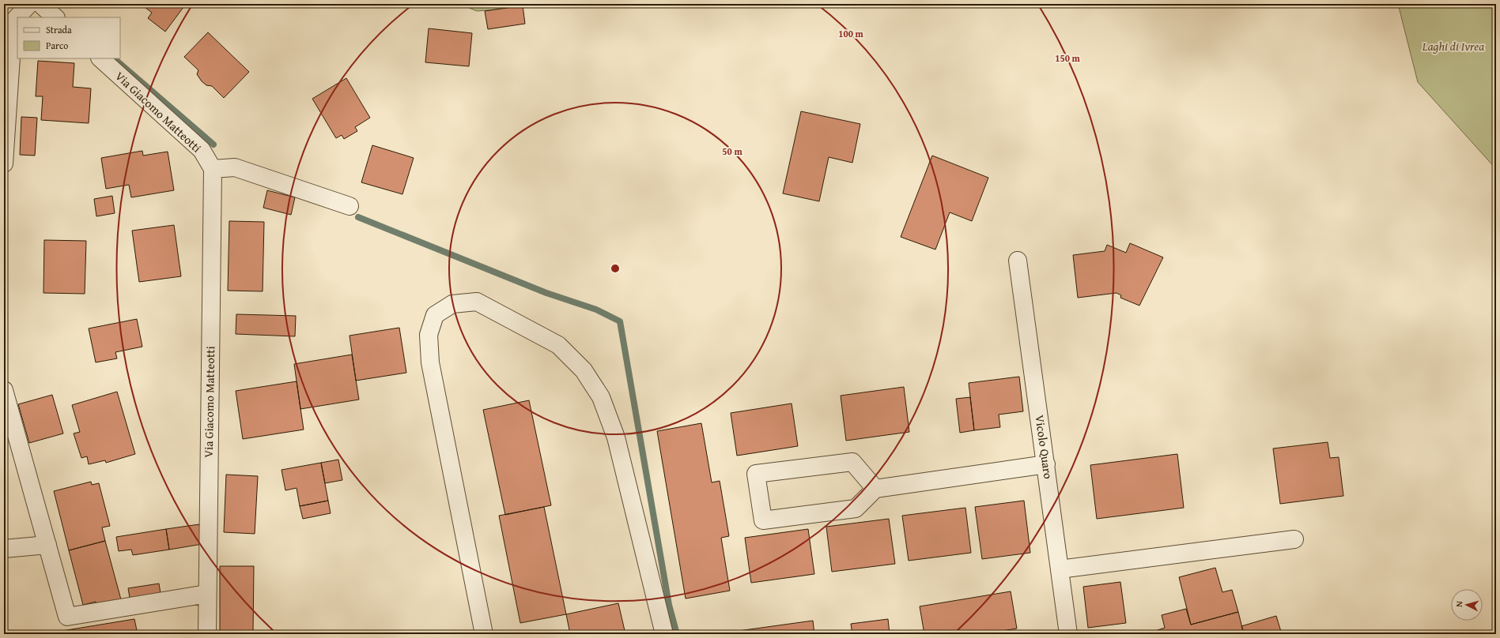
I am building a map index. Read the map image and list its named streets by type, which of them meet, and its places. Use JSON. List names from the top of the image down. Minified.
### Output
{"streets":{"street":["Via Giacomo Matteotti","Vicolo Quaro"]},"parks":["Laghi di Ivrea"],"legend":["Strada","Parco"],"north":"left","rings":["100 m","150 m","50 m"]}
